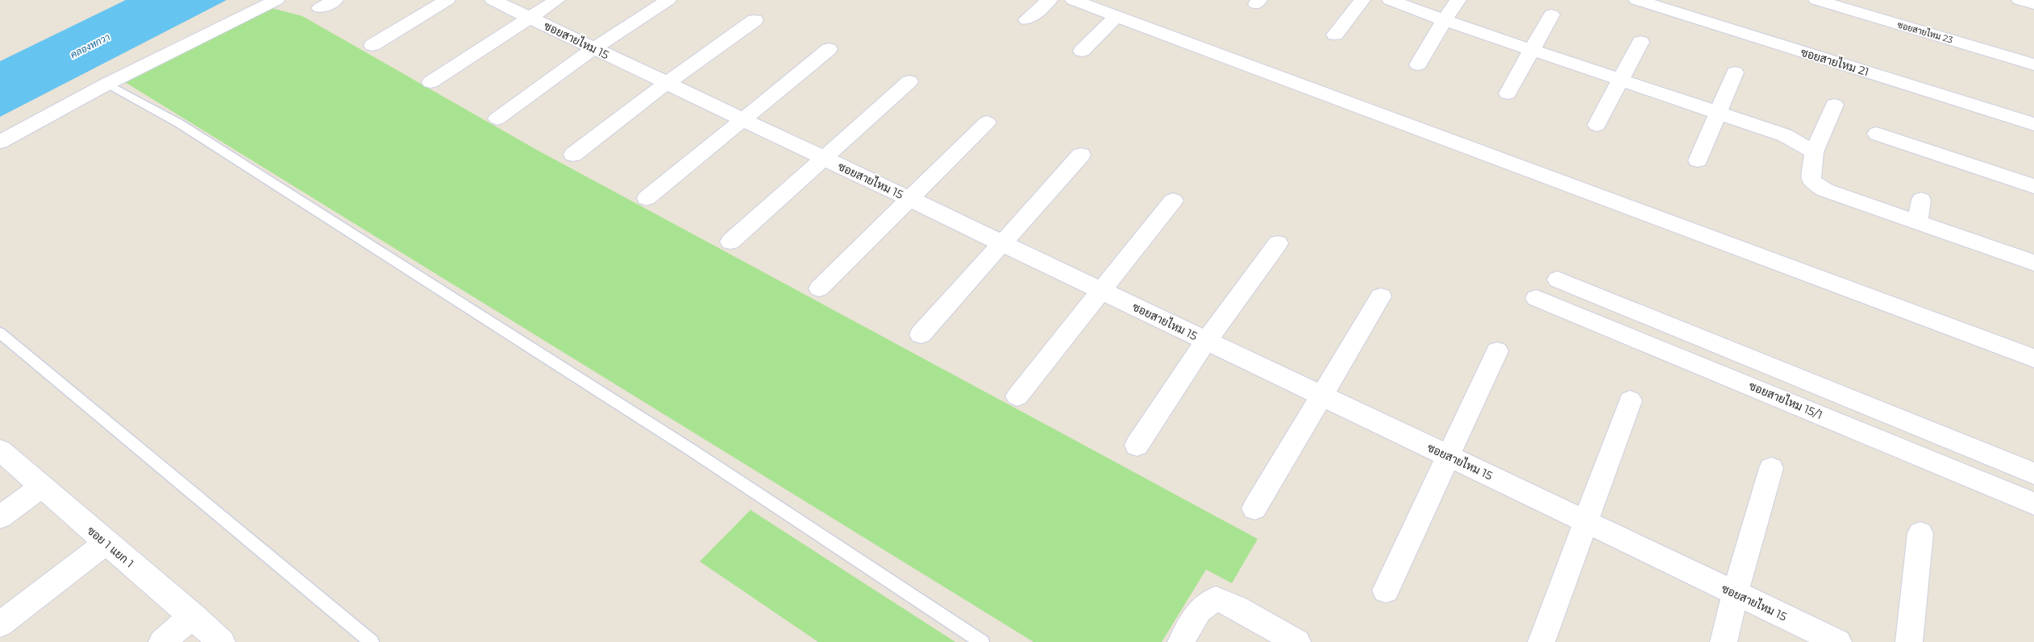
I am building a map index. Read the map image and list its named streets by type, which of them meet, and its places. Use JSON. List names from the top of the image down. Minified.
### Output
{"streets":{"street":["ซอยสายไหม 23","ซอยสายไหม 15","ซอยสายไหม 21","ซอยสายไหม 15/1","ซอย 1 แยก 1"]},"water":["คลองหกวา"]}
